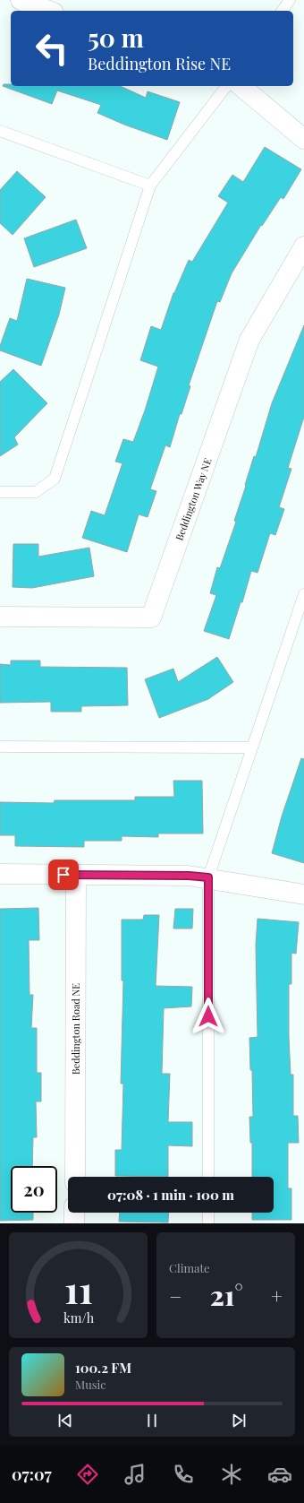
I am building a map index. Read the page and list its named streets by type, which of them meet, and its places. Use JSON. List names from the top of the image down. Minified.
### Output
{"streets":{"street":["Beddington Way NE","Beddington Road NE"]},"page":{"turn":["50 m","Beddington Rise NE"],"limit":"20","trip":"07:08 · 1 min · 100 m","tile":"Climate","heat":["−","21°","+"],"song":["100.2 FM","Music"],"tabs":"07:07","gauge":["11","km/h"]}}
